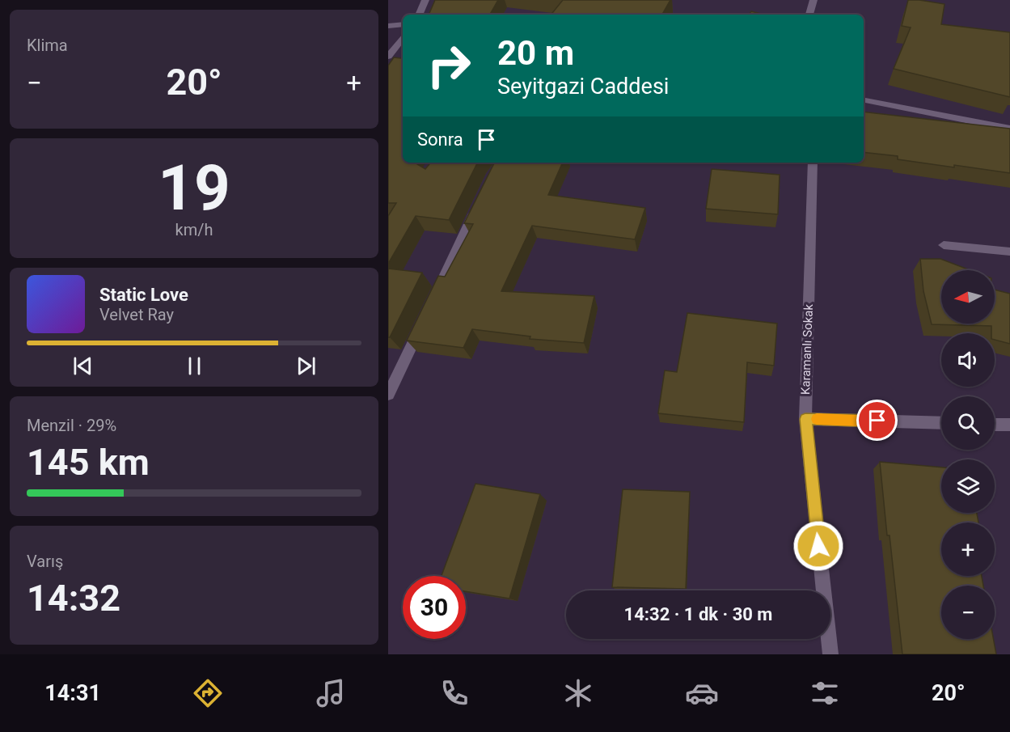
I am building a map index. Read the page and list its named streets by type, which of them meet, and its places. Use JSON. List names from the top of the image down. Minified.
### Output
{"streets":{"street":["Karamanlı Sokak"]},"north":"left","page":{"tile":["Klima",["19","km/h"],["Menzil · 29%","145 km"],["Varış","14:32"]],"turn":["20 m","Seyitgazi Caddesi"],"heat":["−","20°","+"],"then":"Sonra","map_buttons":["+","−"],"song":["Static Love","Velvet Ray"],"limit":"30","trip":"14:32 · 1 dk · 30 m","tabs":["14:31","20°"]}}
